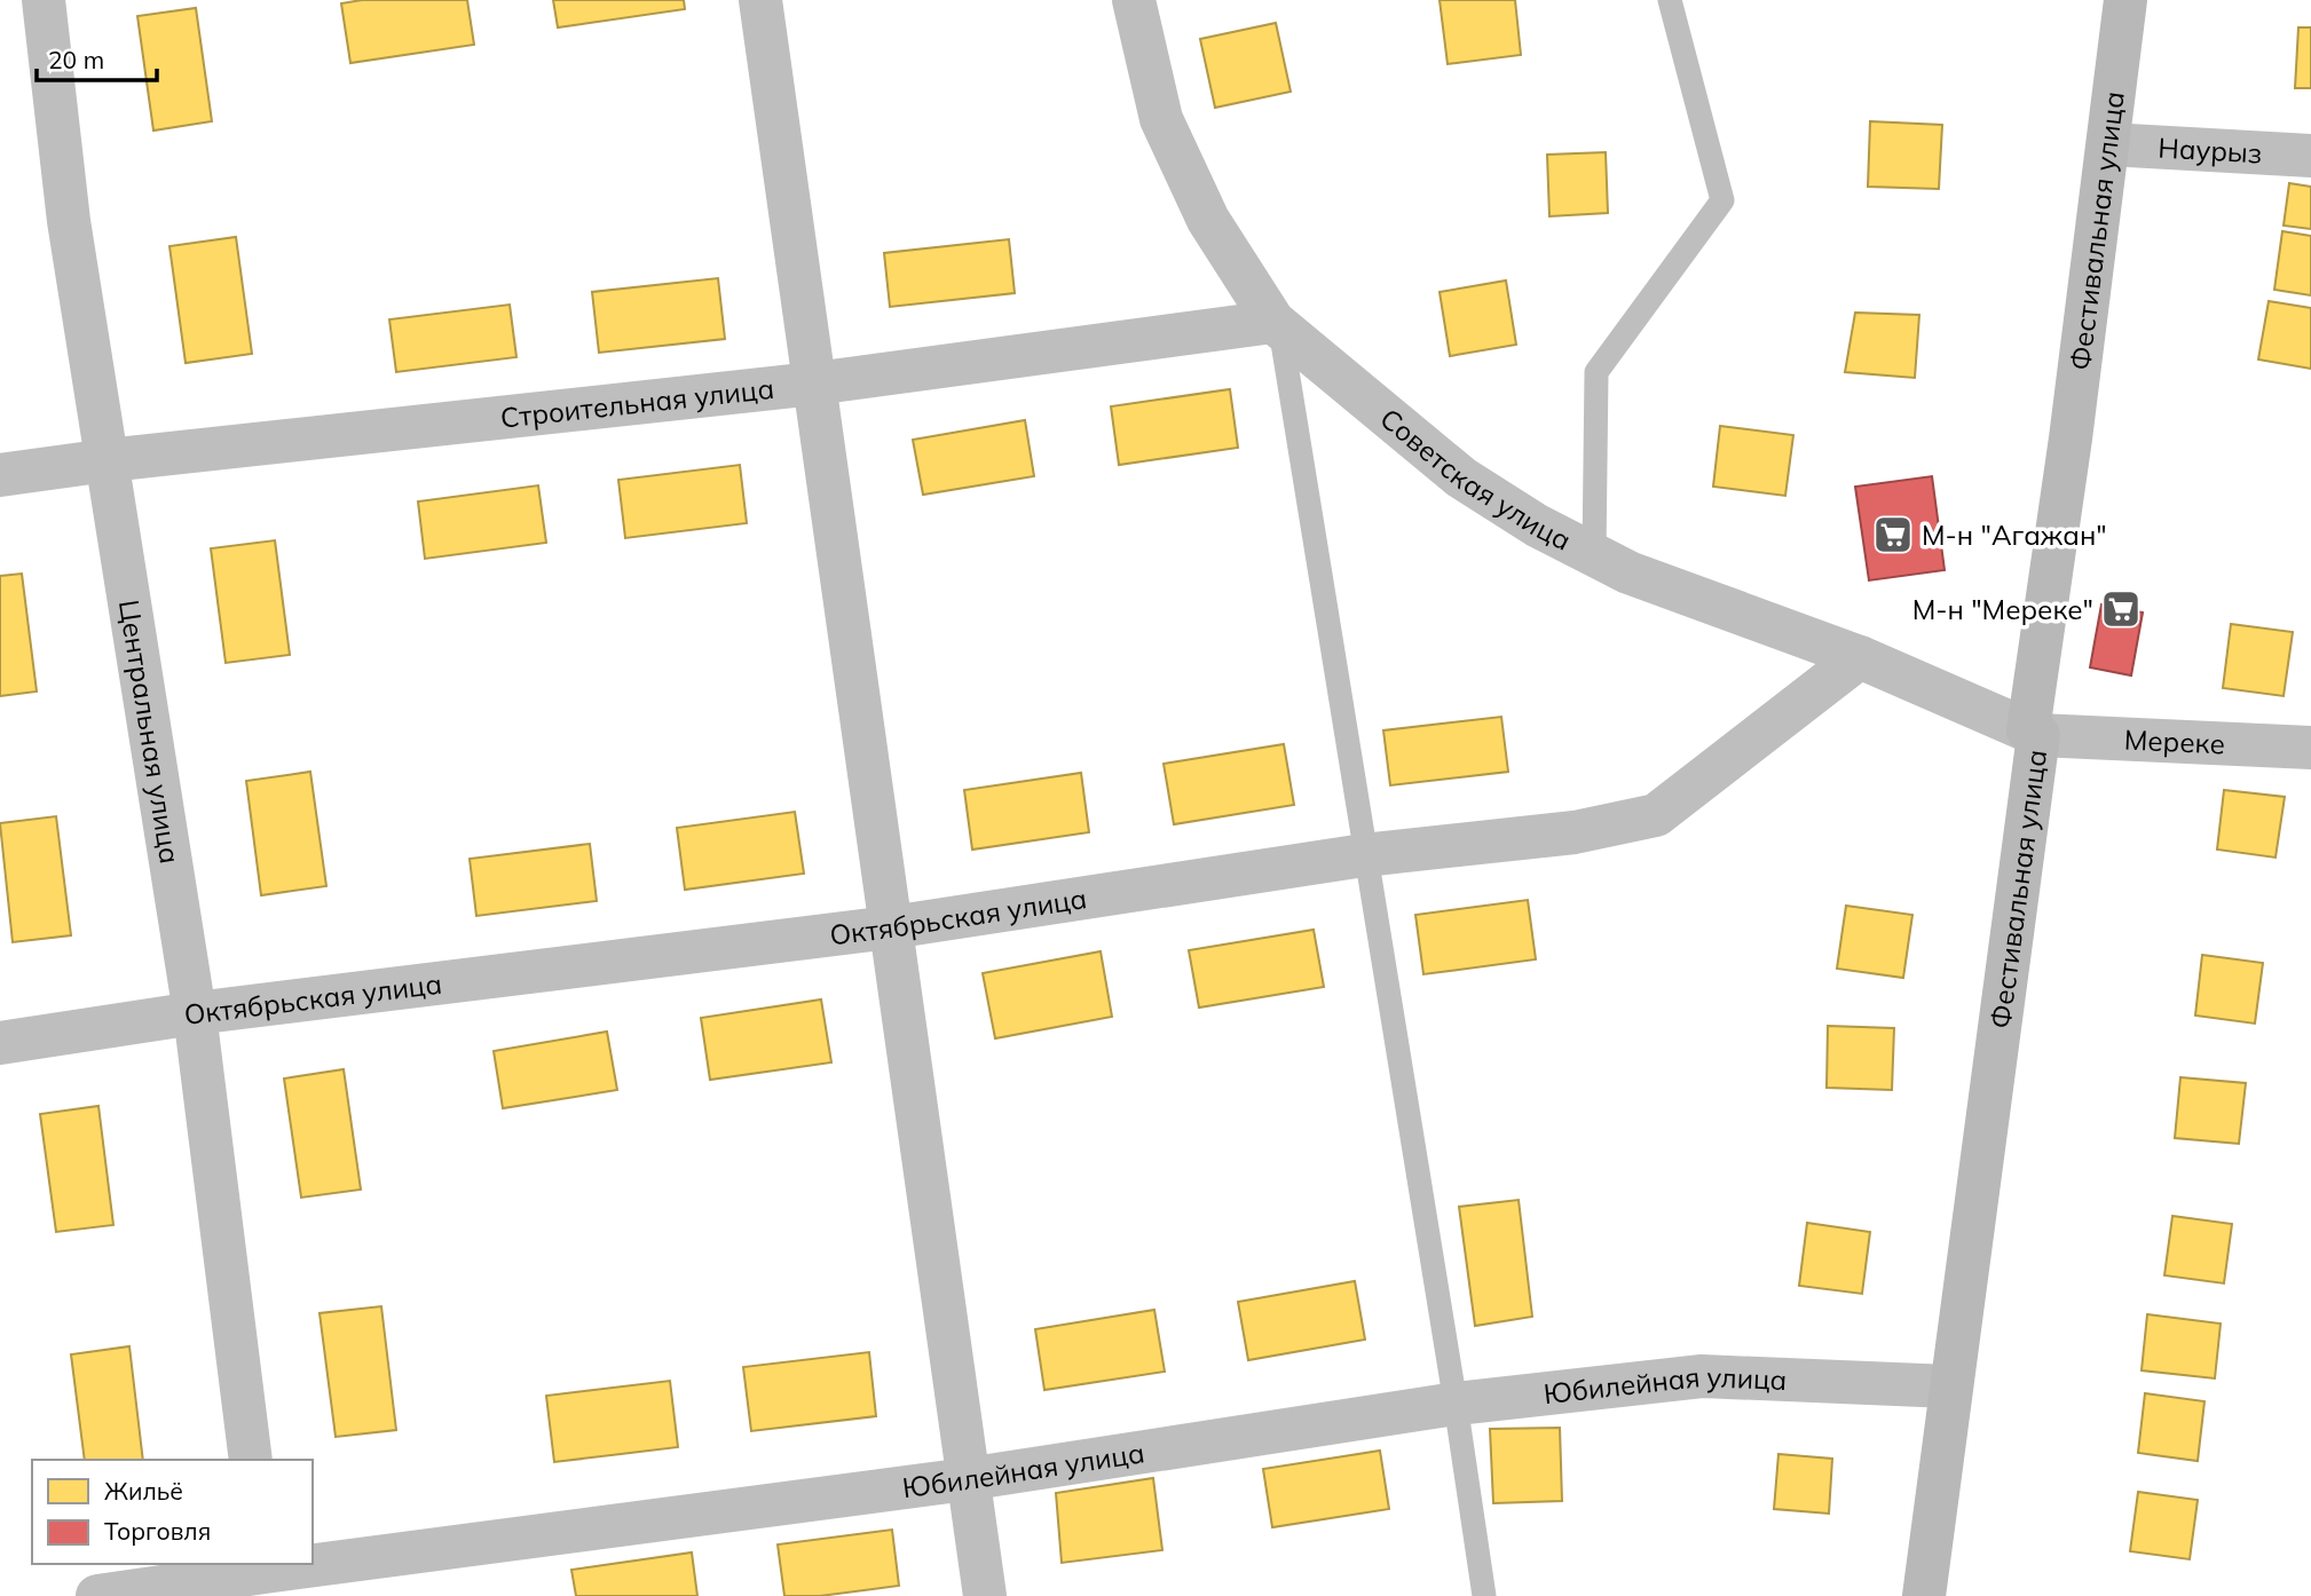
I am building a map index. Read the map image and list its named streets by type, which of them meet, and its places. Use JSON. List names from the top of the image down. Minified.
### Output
{"streets":{"street":["Наурыз","Фестивальная улица","Строительная улица","Советская улица","Центральная улица","Мереке","Октябрьская улица","Юбилейная улица"]},"crossings":[["Наурыз","Фестивальная улица"],["Фестивальная улица","Советская улица"],["Фестивальная улица","Мереке"],["Фестивальная улица","Юбилейная улица"],["Строительная улица","Советская улица"],["Строительная улица","Центральная улица"],["Советская улица","Мереке"],["Советская улица","Октябрьская улица"],["Центральная улица","Октябрьская улица"]],"places":{"supermarket":["М-н \"Агажан\"","М-н \"Мереке\""]},"legend":["Жильё","Торговля"],"scale_bar":"20 m"}
